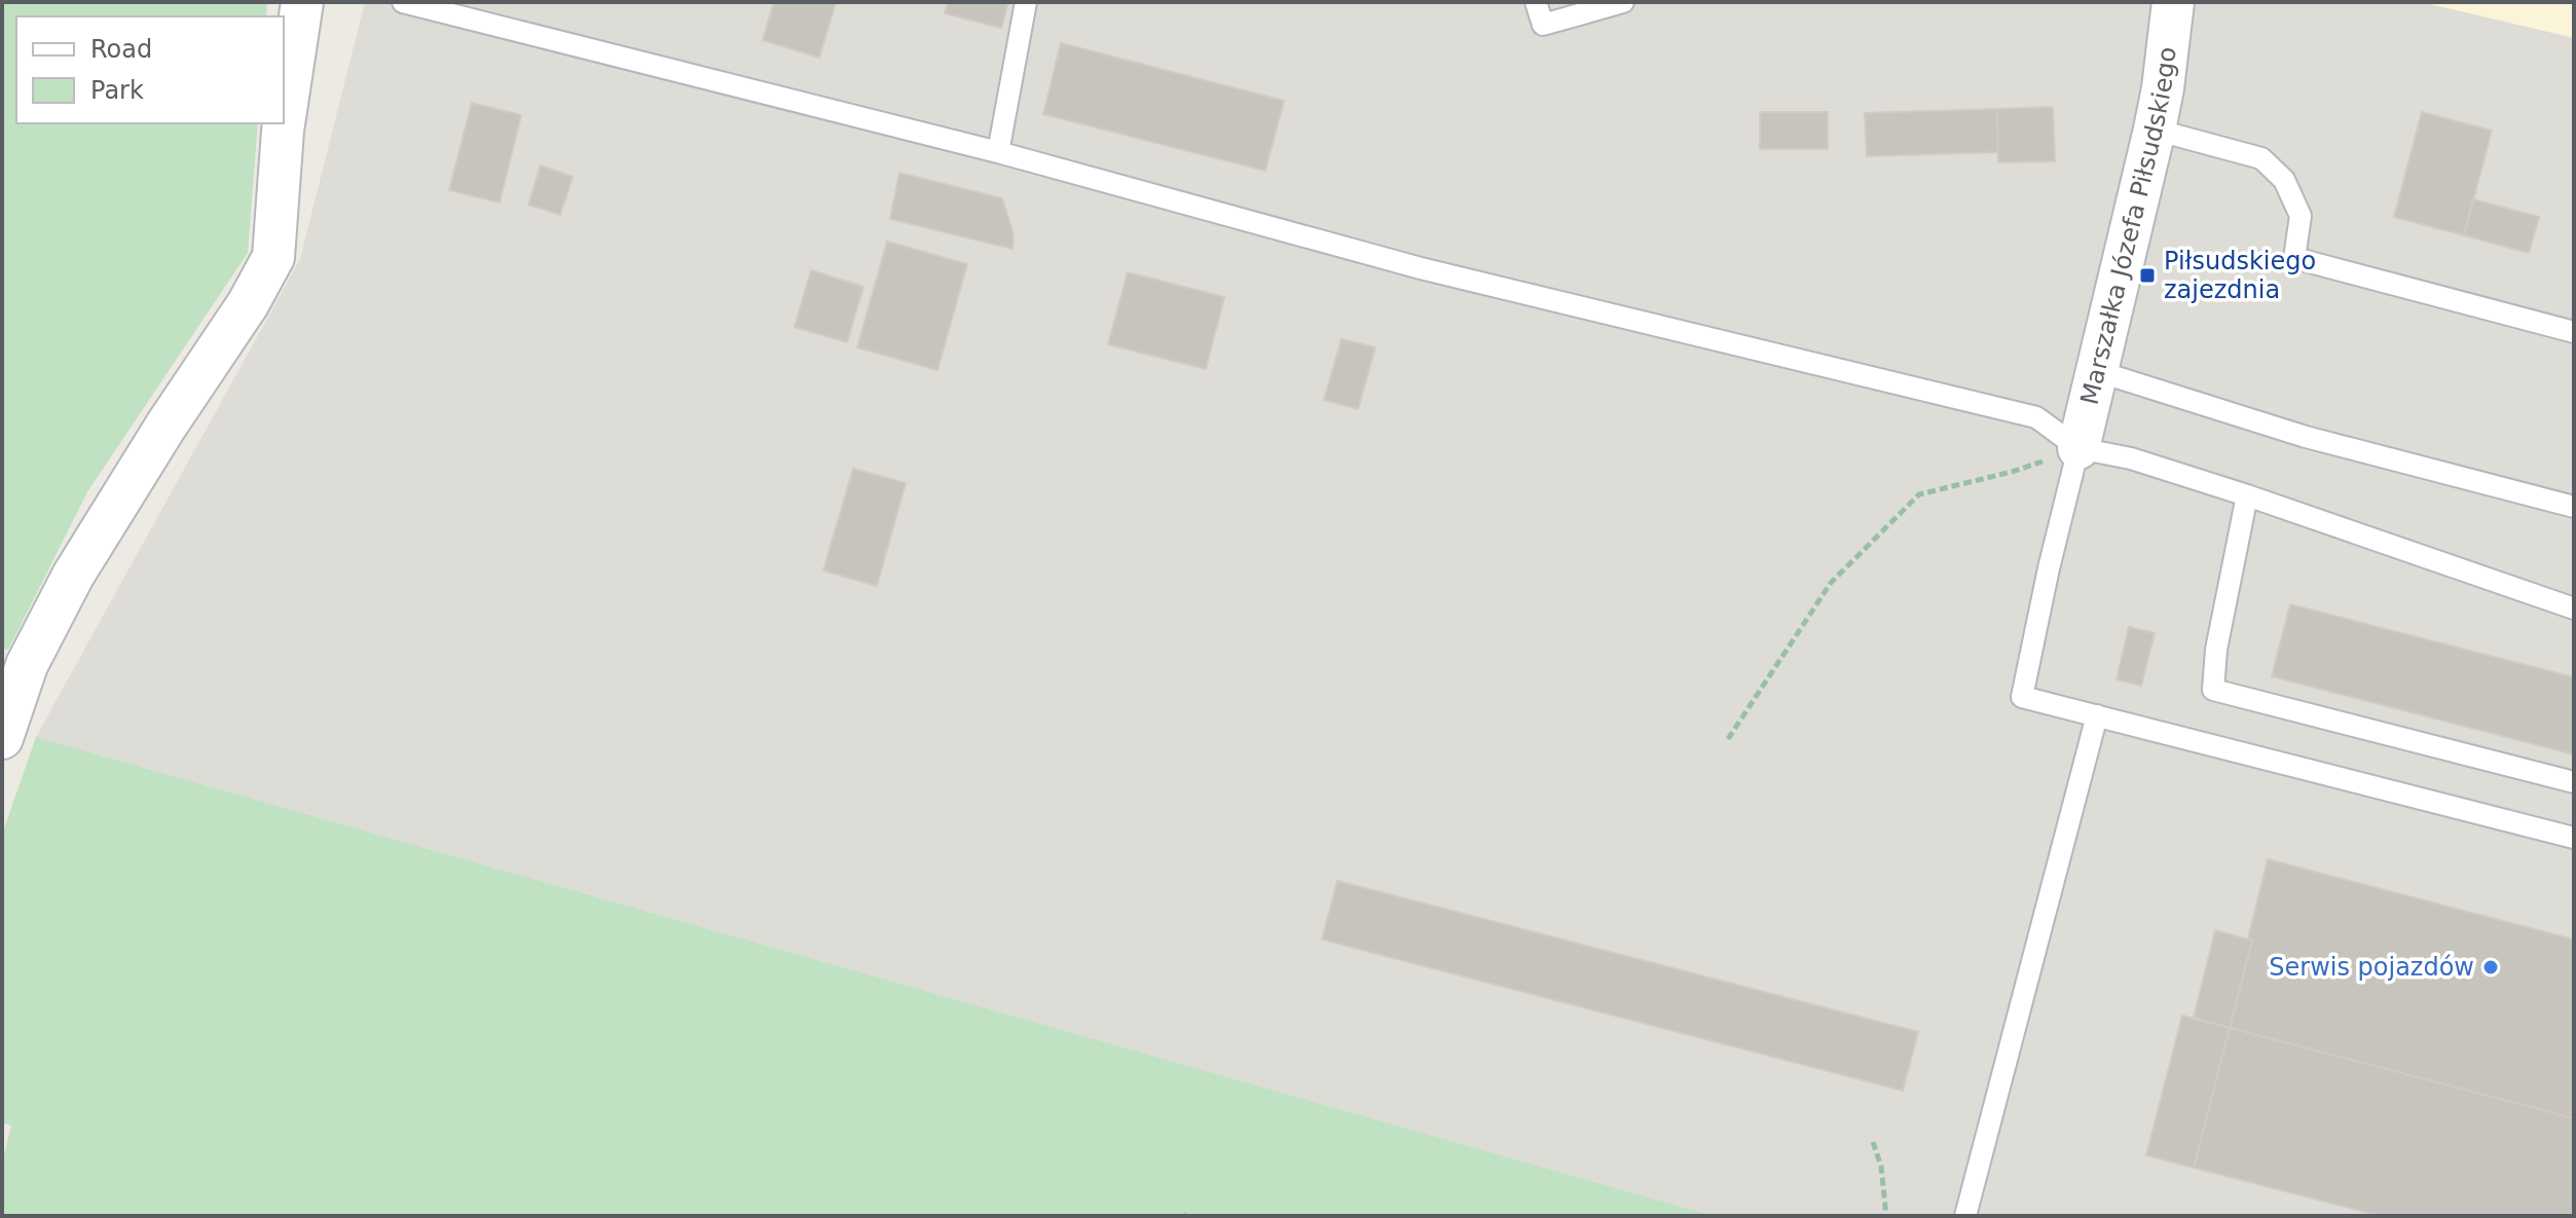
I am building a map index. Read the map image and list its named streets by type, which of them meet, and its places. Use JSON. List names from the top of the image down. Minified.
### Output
{"streets":{"street":["Marszałka Józefa Piłsudskiego"]},"places":{"transit":["Piłsudskiego zajezdnia"],"other":["Serwis pojazdów"]},"legend":["Road","Park"]}
